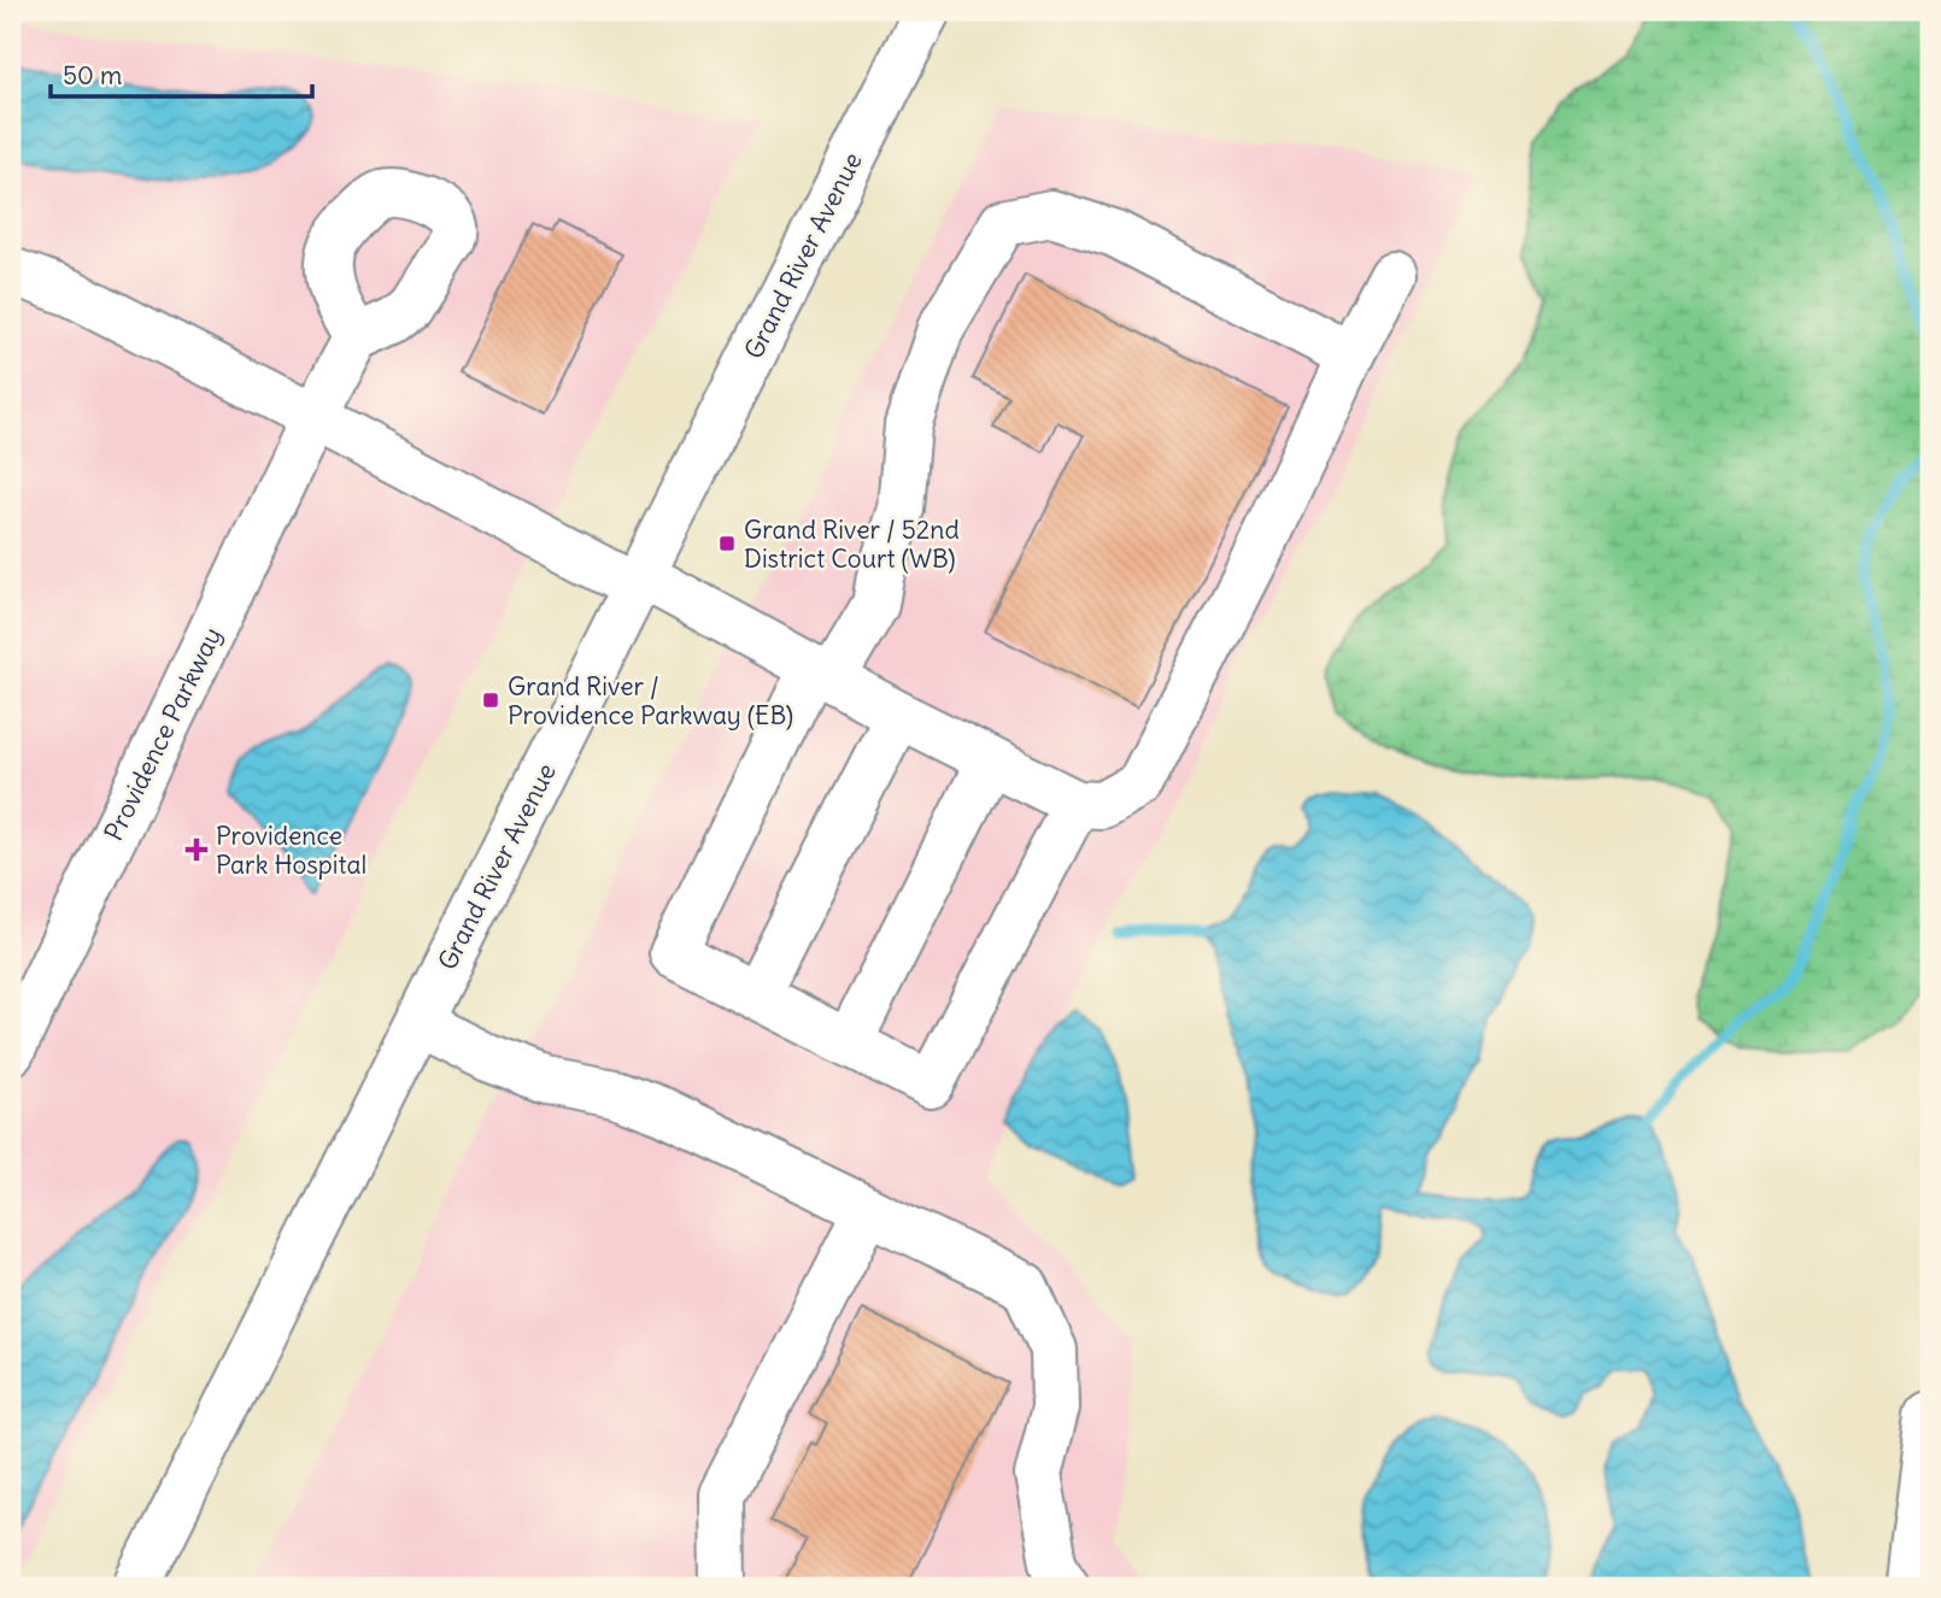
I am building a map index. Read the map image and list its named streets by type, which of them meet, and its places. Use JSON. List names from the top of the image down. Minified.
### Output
{"streets":{"main road":["Grand River Avenue","Providence Parkway"]},"places":{"transit":["Grand River / 52nd District Court (WB)","Grand River / Providence Parkway (EB)"],"health":["Providence Park Hospital"]},"scale_bar":"50 m"}
